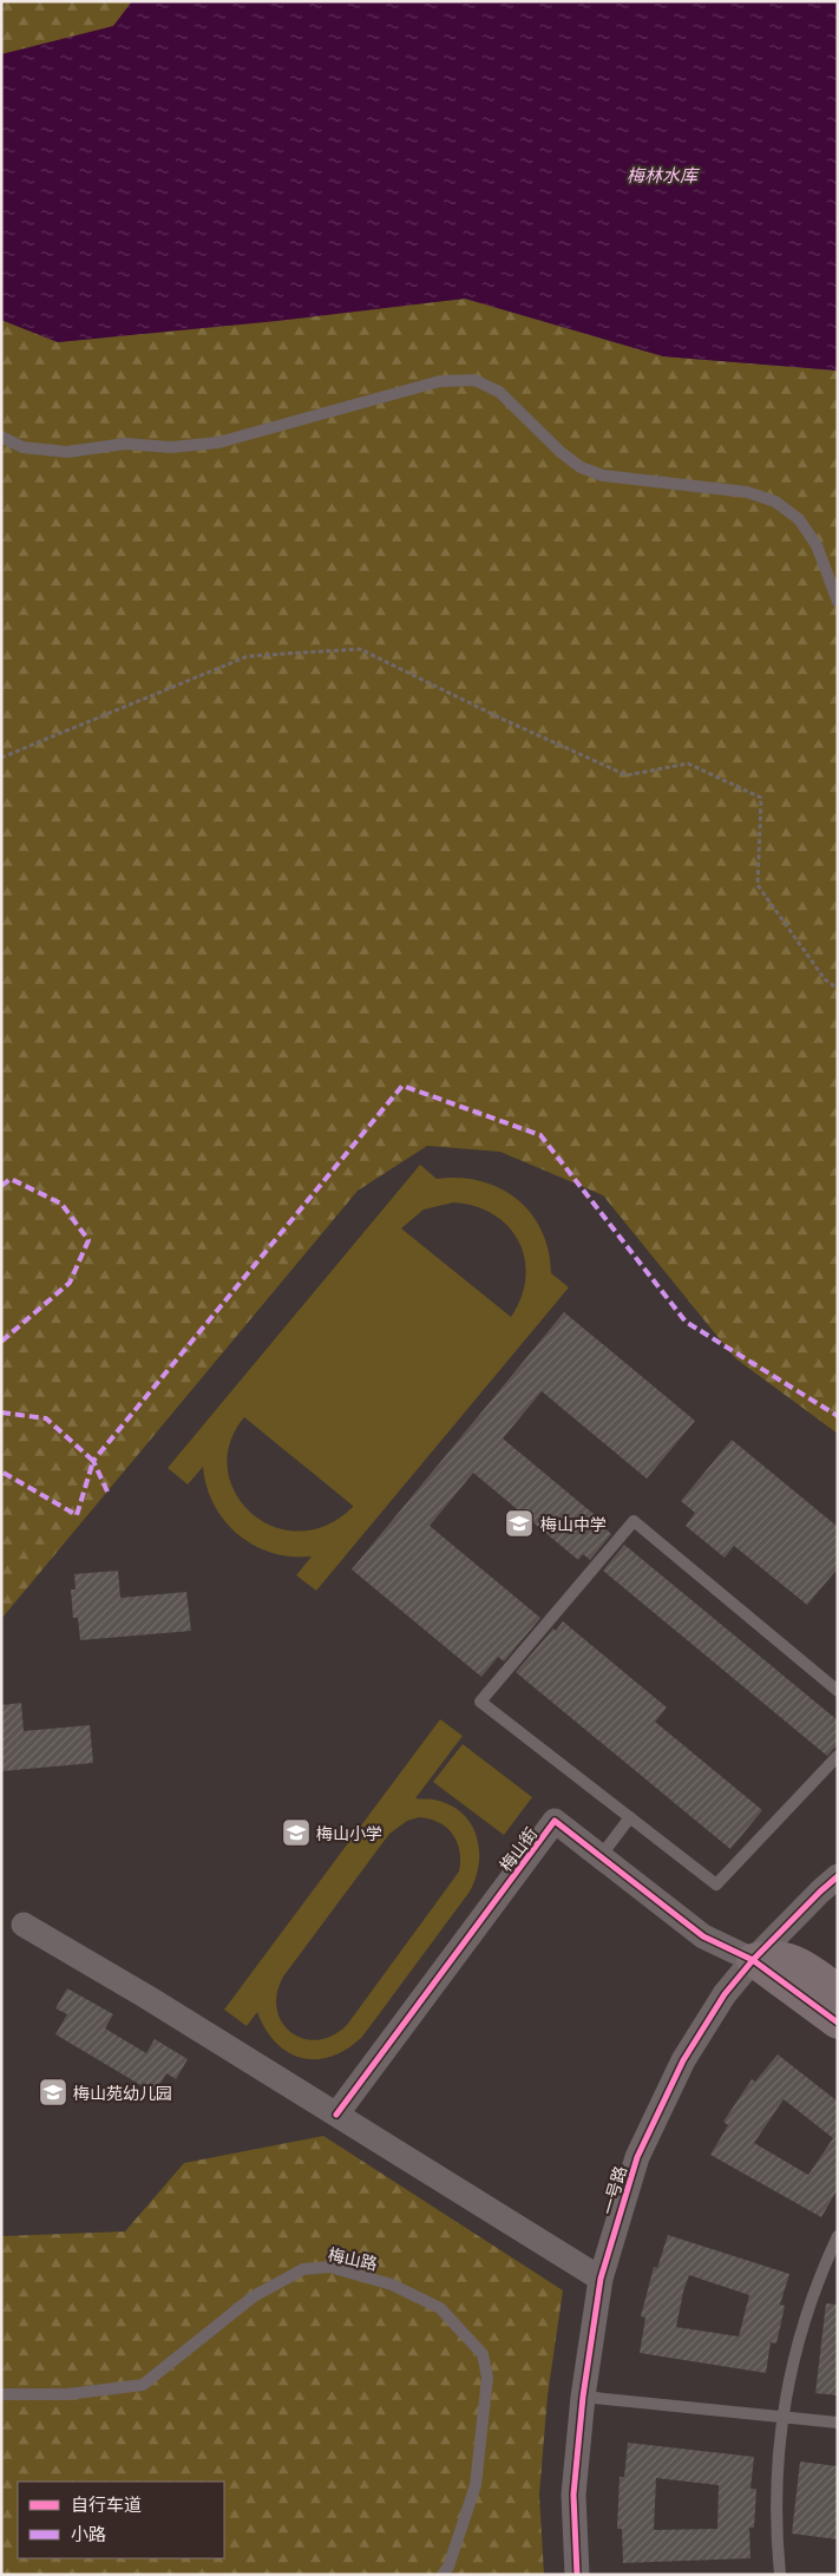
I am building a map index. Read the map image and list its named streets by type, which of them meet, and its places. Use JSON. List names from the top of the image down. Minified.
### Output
{"streets":{"street":["梅山街","一号路"],"lane":["梅山路"]},"crossings":[["梅山街","一号路"]],"water":["梅林水库"],"places":{"school or university":["梅山中学","梅山小学","梅山苑幼儿园"]},"legend":["自行车道","小路"]}
